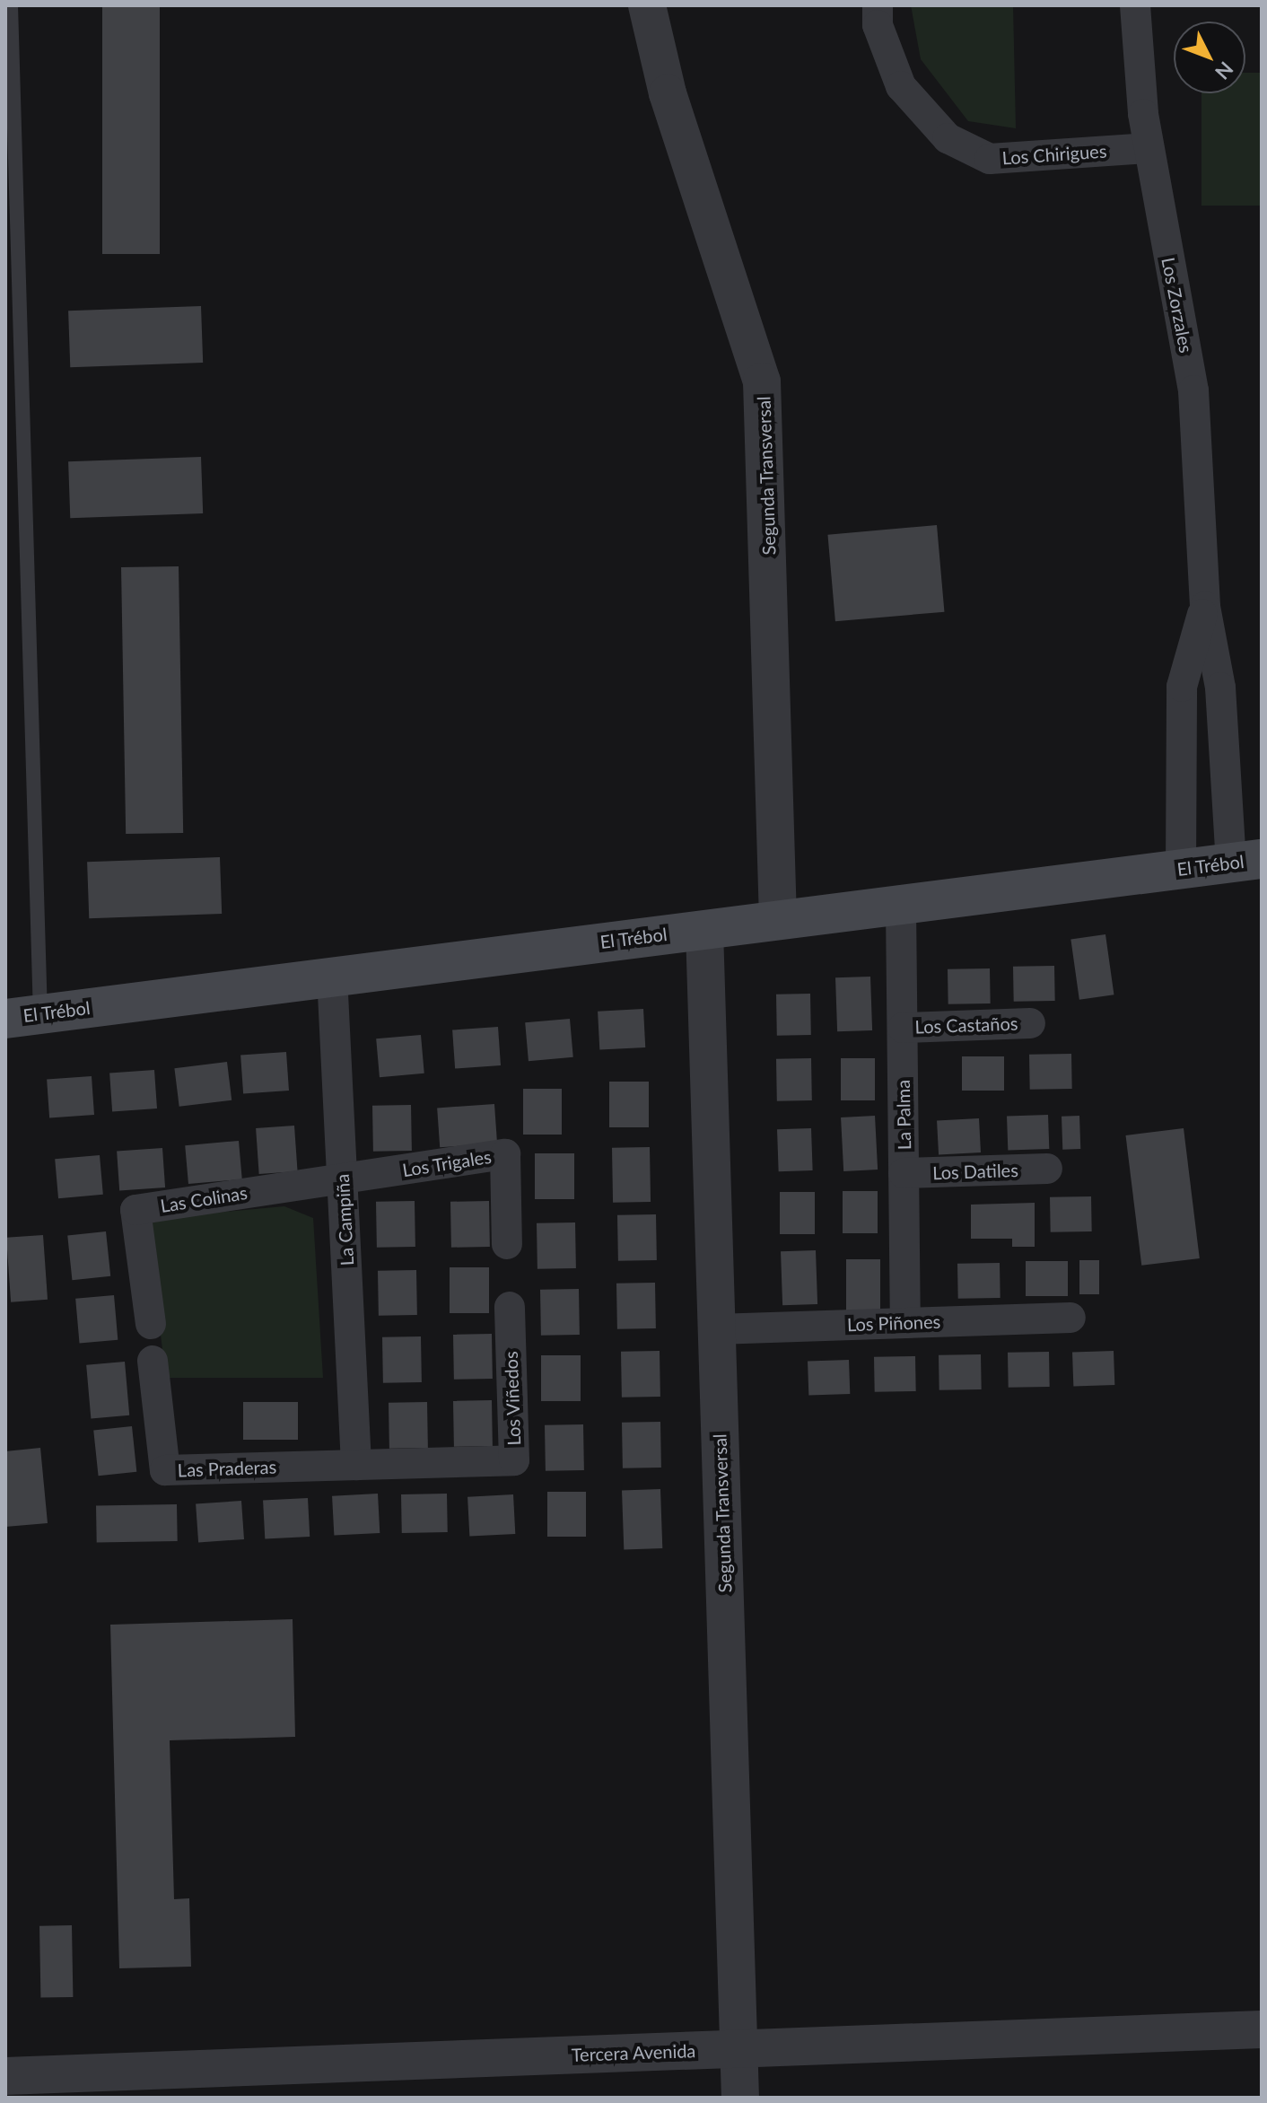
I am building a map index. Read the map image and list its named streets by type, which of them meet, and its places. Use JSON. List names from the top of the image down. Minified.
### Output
{"streets":{"main road":["El Trébol"],"street":["Los Chirigues","Los Zorzales","Segunda Transversal","Los Castaños","La Palma","Los Trigales","Los Datiles","Las Colinas","La Campiña","Los Piñones","Los Viñedos","Las Praderas","Tercera Avenida"]},"crossings":[["Los Chirigues","Los Zorzales"],["Los Zorzales","El Trébol"],["Segunda Transversal","El Trébol"],["Segunda Transversal","Los Piñones"],["Segunda Transversal","Tercera Avenida"],["El Trébol","La Palma"],["El Trébol","La Campiña"],["Los Castaños","La Palma"],["La Palma","Los Datiles"],["La Palma","Los Piñones"],["Los Trigales","Las Colinas"],["Los Trigales","La Campiña"],["Las Colinas","La Campiña"],["La Campiña","Los Viñedos"],["La Campiña","Las Praderas"],["Los Viñedos","Las Praderas"]],"north":"bottom right"}
